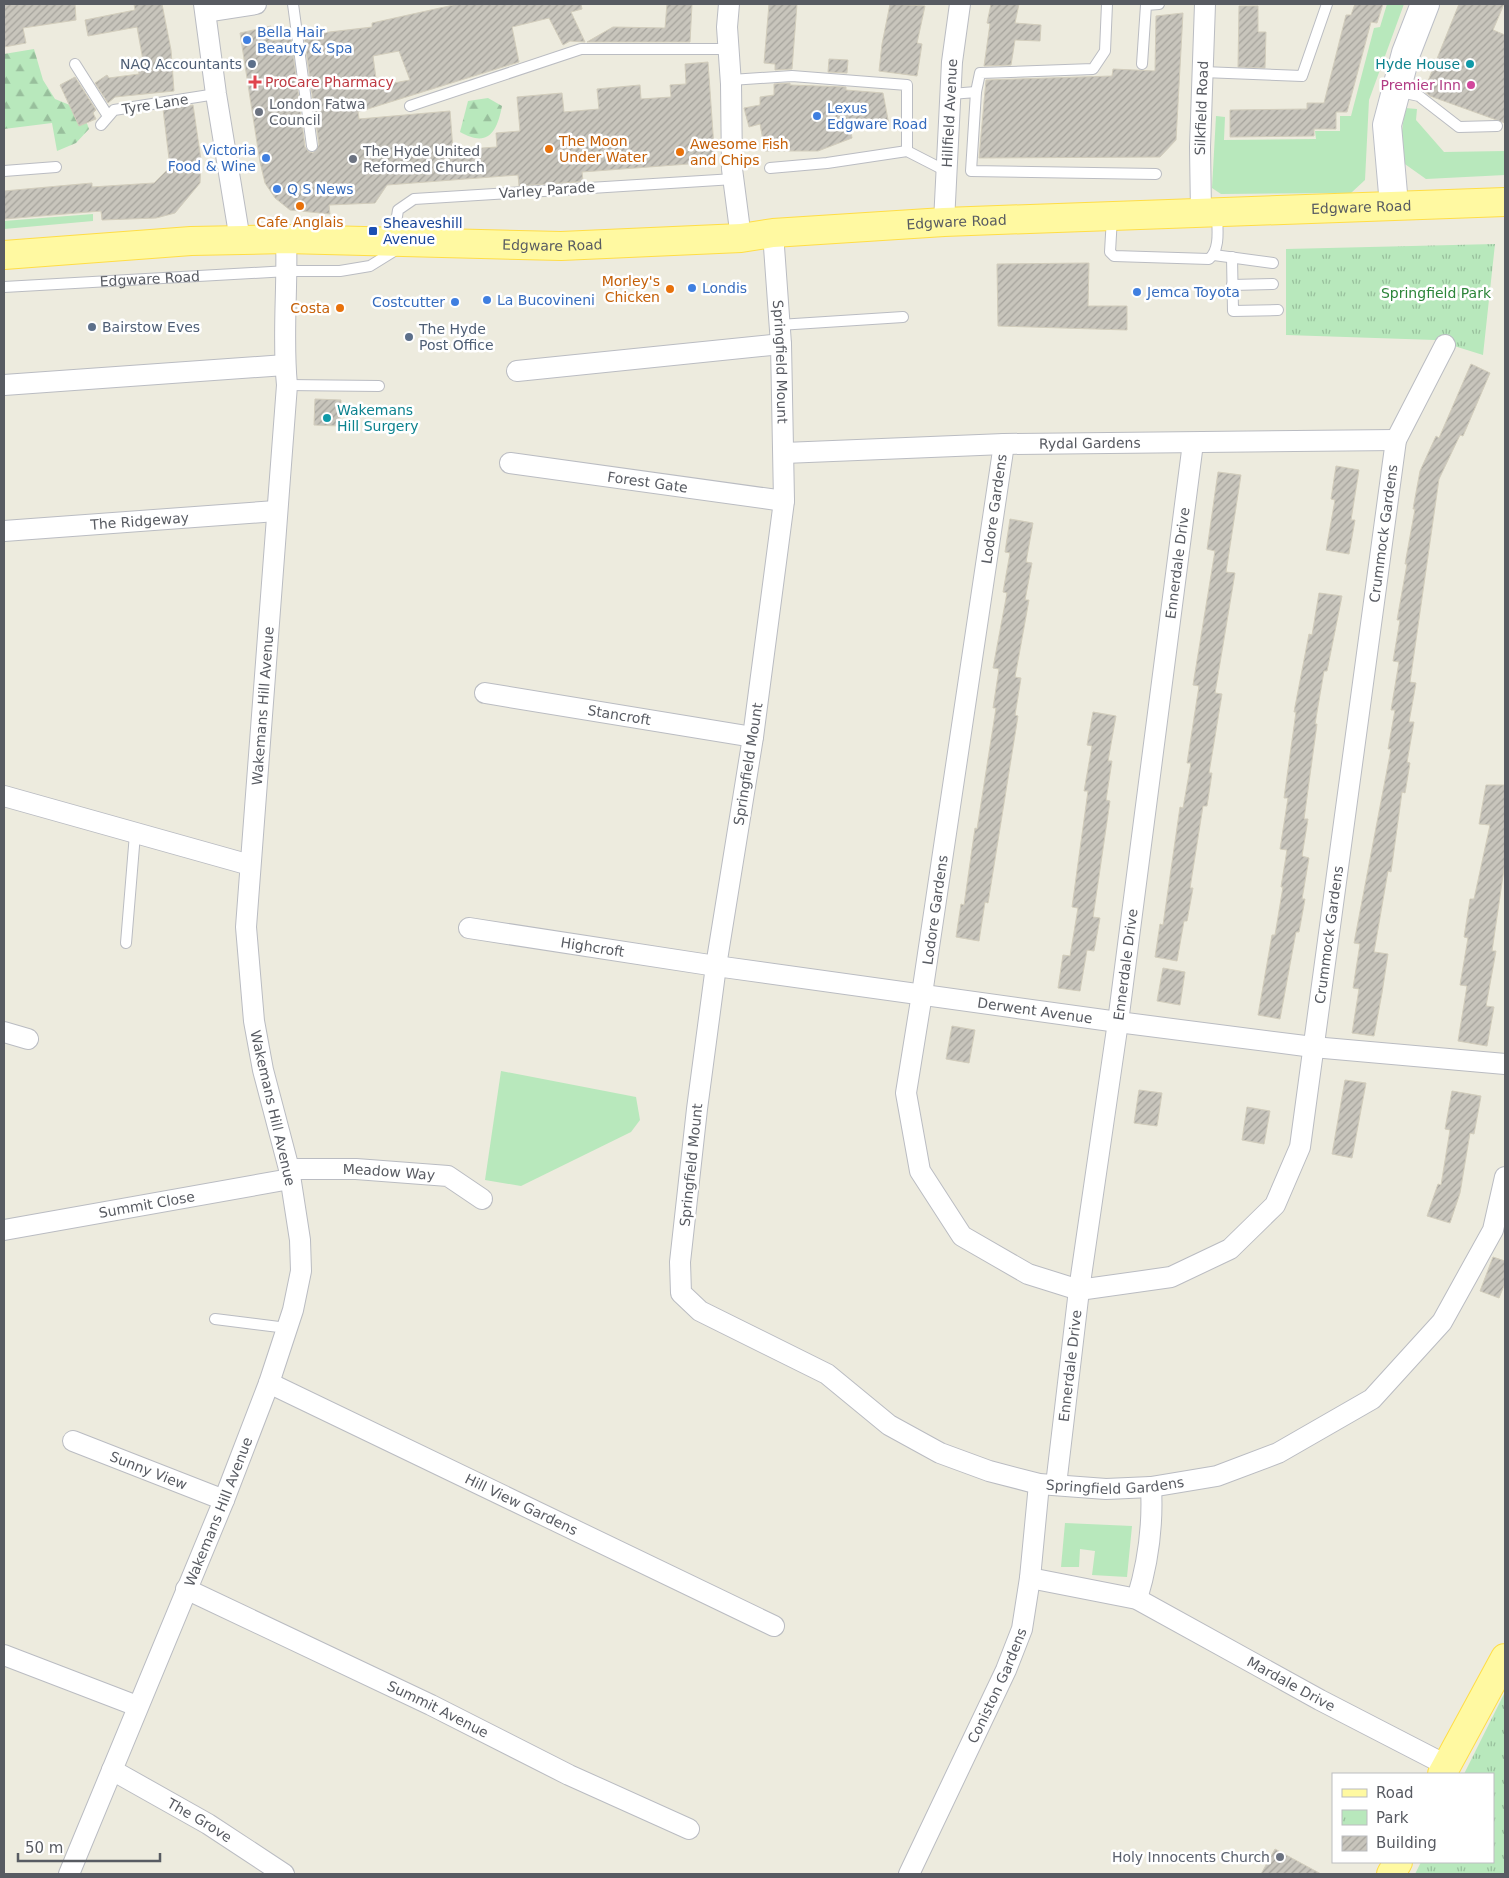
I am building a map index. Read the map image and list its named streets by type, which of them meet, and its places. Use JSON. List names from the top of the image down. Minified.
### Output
{"streets":{"main road":["Edgware Road"],"street":["Silkfield Road","Hillfield Avenue","Springfield Mount","Rydal Gardens","Forest Gate","Lodore Gardens","The Ridgeway","Crummock Gardens","Ennerdale Drive","Wakemans Hill Avenue","Stancroft","Highcroft","Derwent Avenue","Meadow Way","Summit Close","Sunny View","Springfield Gardens","Hill View Gardens","Mardale Drive","Coniston Gardens","Summit Avenue","The Grove"],"lane":["Tyre Lane","Varley Parade"]},"crossings":[["Silkfield Road","Edgware Road"],["Hillfield Avenue","Edgware Road"],["Varley Parade","Edgware Road"],["Edgware Road","Springfield Mount"],["Edgware Road","Wakemans Hill Avenue"],["Springfield Mount","Rydal Gardens"],["Springfield Mount","Forest Gate"],["Springfield Mount","Stancroft"],["Springfield Mount","Highcroft"],["Springfield Mount","Derwent Avenue"],["Springfield Mount","Springfield Gardens"],["Rydal Gardens","Lodore Gardens"],["Rydal Gardens","Crummock Gardens"],["Rydal Gardens","Ennerdale Drive"],["Lodore Gardens","Crummock Gardens"],["Lodore Gardens","Ennerdale Drive"],["Lodore Gardens","Derwent Avenue"],["The Ridgeway","Wakemans Hill Avenue"],["Crummock Gardens","Ennerdale Drive"],["Crummock Gardens","Derwent Avenue"],["Ennerdale Drive","Derwent Avenue"],["Ennerdale Drive","Springfield Gardens"],["Ennerdale Drive","Coniston Gardens"],["Wakemans Hill Avenue","Meadow Way"],["Wakemans Hill Avenue","Summit Close"],["Wakemans Hill Avenue","Sunny View"],["Wakemans Hill Avenue","Hill View Gardens"],["Wakemans Hill Avenue","Summit Avenue"],["Wakemans Hill Avenue","The Grove"],["Highcroft","Derwent Avenue"],["Meadow Way","Summit Close"],["Springfield Gardens","Coniston Gardens"],["Mardale Drive","Coniston Gardens"]],"parks":["Springfield Park"],"places":{"other":["Bella Hair Beauty & Spa","NAQ Accountants","Hyde House","Premier Inn","London Fatwa Council","Lexus Edgware Road","The Moon Under Water","Awesome Fish and Chips","Victoria Food & Wine","The Hyde United Reformed Church","Q S News","Cafe Anglais","Londis","Morley's Chicken","Jemca Toyota","La Bucovineni","Costcutter","Costa","Bairstow Eves","The Hyde Post Office","Wakemans Hill Surgery","Holy Innocents Church"],"health":["ProCare Pharmacy"],"transit":["Sheaveshill Avenue"]},"legend":["Road","Park","Building"],"scale_bar":"50 m"}
